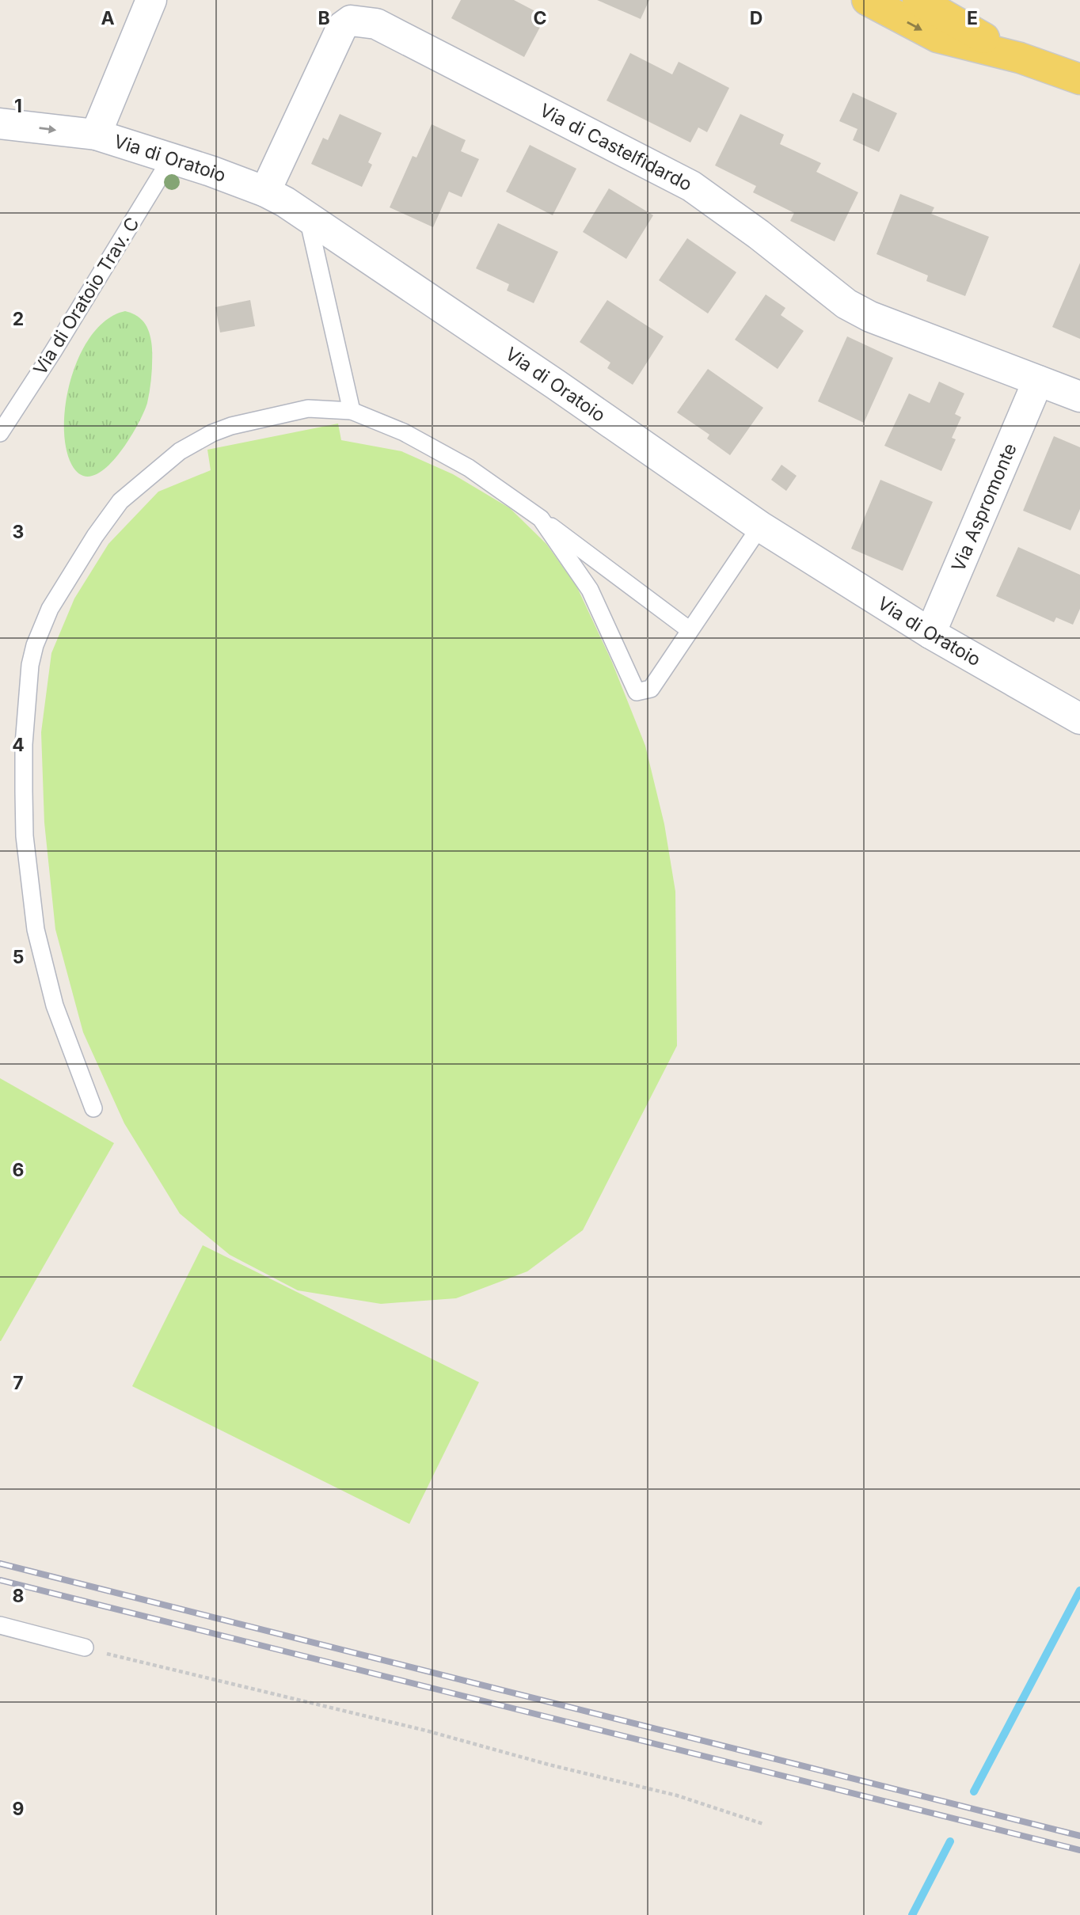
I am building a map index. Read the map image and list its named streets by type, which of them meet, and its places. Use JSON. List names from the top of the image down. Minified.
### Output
{"streets":{"street":["Via di Castelfidardo","Via di Oratoio","Via Aspromonte"],"lane":["Via di Oratoio Trav. C"]},"crossings":[["Via di Castelfidardo","Via di Oratoio"],["Via di Castelfidardo","Via Aspromonte"],["Via di Oratoio","Via di Oratoio Trav. C"],["Via di Oratoio","Via Aspromonte"]],"grid":{"columns":["A","B","C","D","E"],"rows":["1","2","3","4","5","6","7","8","9"]}}
